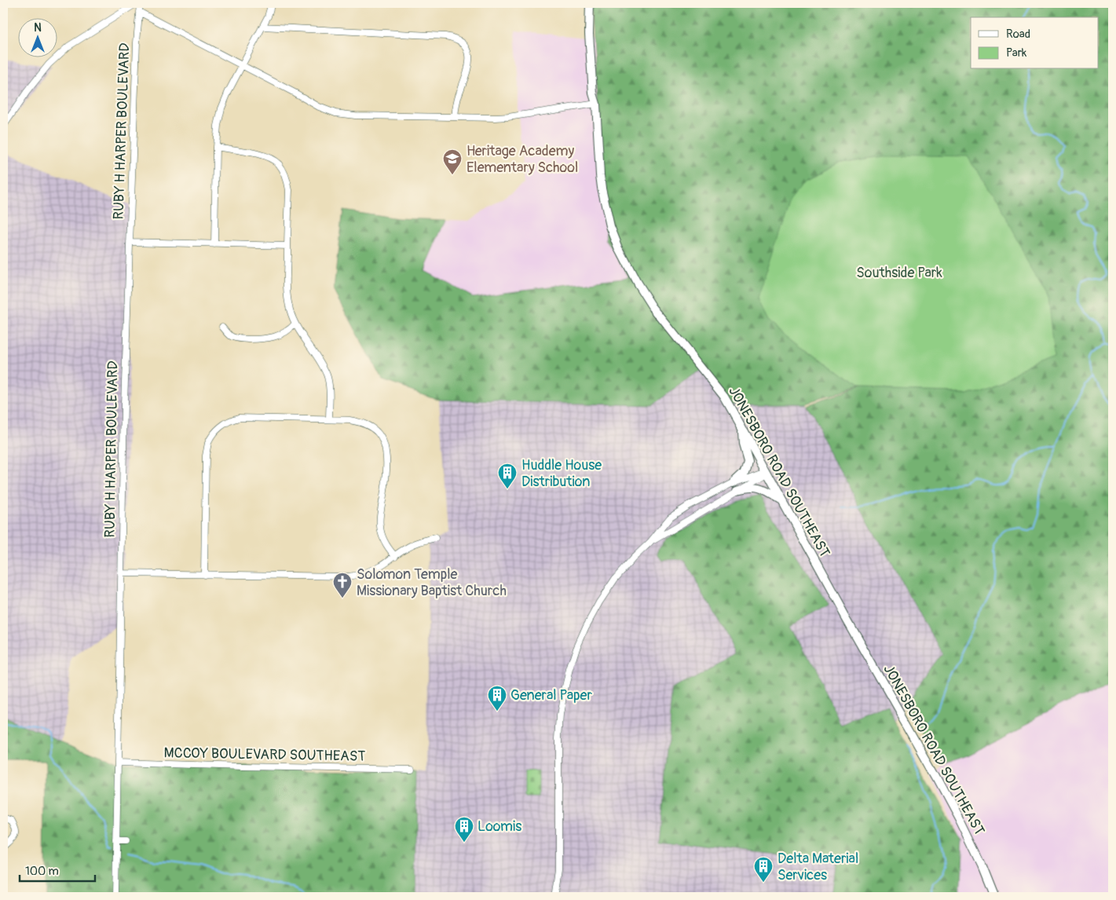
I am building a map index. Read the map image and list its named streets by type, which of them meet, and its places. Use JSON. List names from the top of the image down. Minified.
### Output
{"streets":{"main road":["JONESBORO ROAD SOUTHEAST"],"street":["RUBY H HARPER BOULEVARD","MCCOY BOULEVARD SOUTHEAST"]},"crossings":[["RUBY H HARPER BOULEVARD","MCCOY BOULEVARD SOUTHEAST"]],"parks":["Southside Park"],"places":{"school or university":["Heritage Academy Elementary School"],"building":["Huddle House Distribution","General Paper","Loomis","Delta Material Services"],"church":["Solomon Temple Missionary Baptist Church"]},"legend":["Road","Park"],"scale_bar":"100 m","north":"top"}
